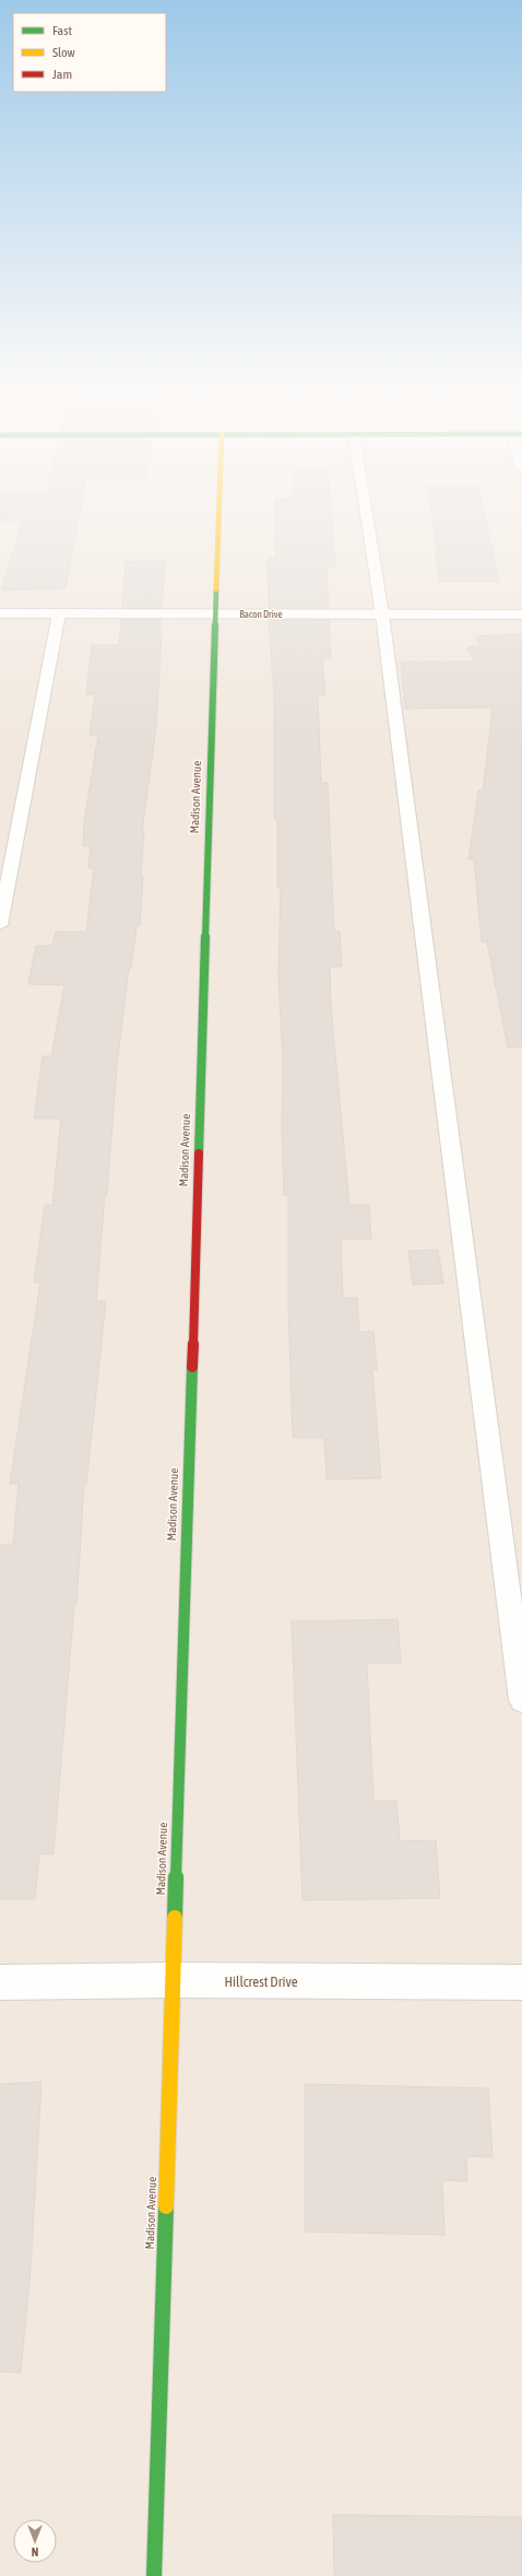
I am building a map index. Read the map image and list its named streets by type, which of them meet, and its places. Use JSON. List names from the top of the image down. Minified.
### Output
{"streets":{"street":["Bacon Drive","Madison Avenue","Hillcrest Drive"]},"crossings":[["Bacon Drive","Madison Avenue"],["Madison Avenue","Hillcrest Drive"]],"legend":["Fast","Slow","Jam"],"north":"bottom"}
